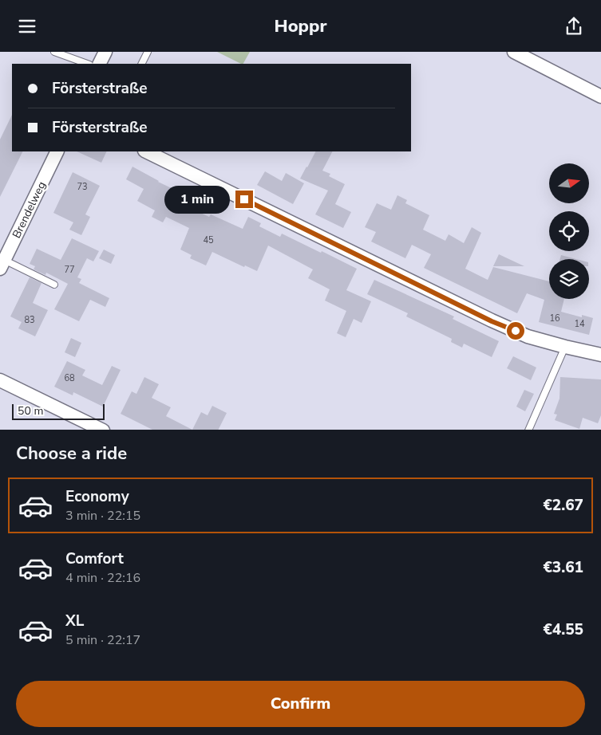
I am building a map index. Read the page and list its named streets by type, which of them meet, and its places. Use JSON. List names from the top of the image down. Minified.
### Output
{"streets":{"street":["Brendelweg"]},"house_numbers":["73","45","77","16","83","14","68"],"scale_bar":"50 m","north":"right","page":{"header":"Hoppr","banner":["Försterstraße","Försterstraße"],"bubble":"1 min","scale":"50 m","heading":"Choose a ride","list":[{"name":"Economy","note":"3 min · 22:15","value":"€2.67"},{"name":"Comfort","note":"4 min · 22:16","value":"€3.61"},{"name":"XL","note":"5 min · 22:17","value":"€4.55"}],"buttons":"Confirm"}}
